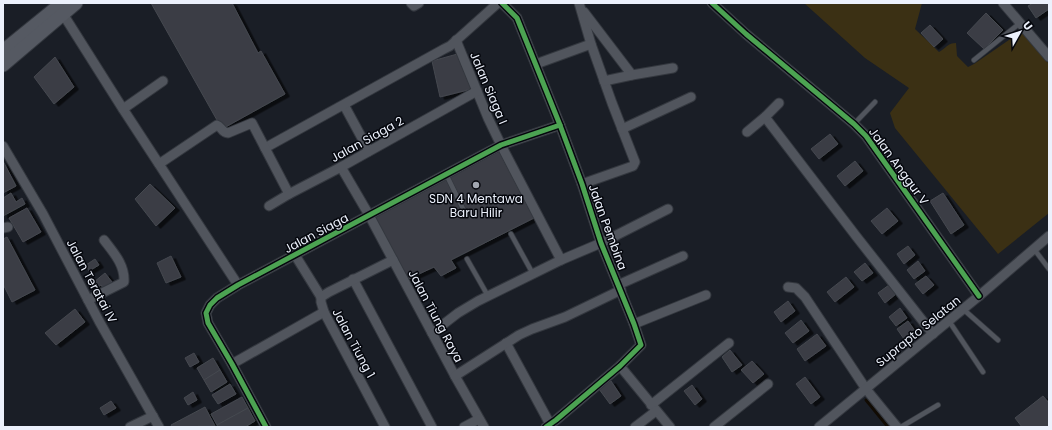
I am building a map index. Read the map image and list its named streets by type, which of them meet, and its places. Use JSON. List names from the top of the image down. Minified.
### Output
{"streets":{"street":["Jalan Siaga I","Jalan Siaga 2","Jalan Anggur V","Jalan Pembina","Jalan Siaga","Jalan Teratai IV","Jalan Tiung Raya","Suprapto Selatan","Jalan Tiung 1"]},"crossings":[["Jalan Siaga I","Jalan Siaga 2"],["Jalan Siaga I","Jalan Siaga"],["Jalan Siaga 2","Jalan Tiung Raya"],["Jalan Anggur V","Suprapto Selatan"],["Jalan Pembina","Jalan Siaga"],["Jalan Siaga","Jalan Tiung Raya"],["Jalan Tiung Raya","Jalan Tiung 1"]],"places":["SDN 4 Mentawa Baru Hilir"],"north":"top right"}
